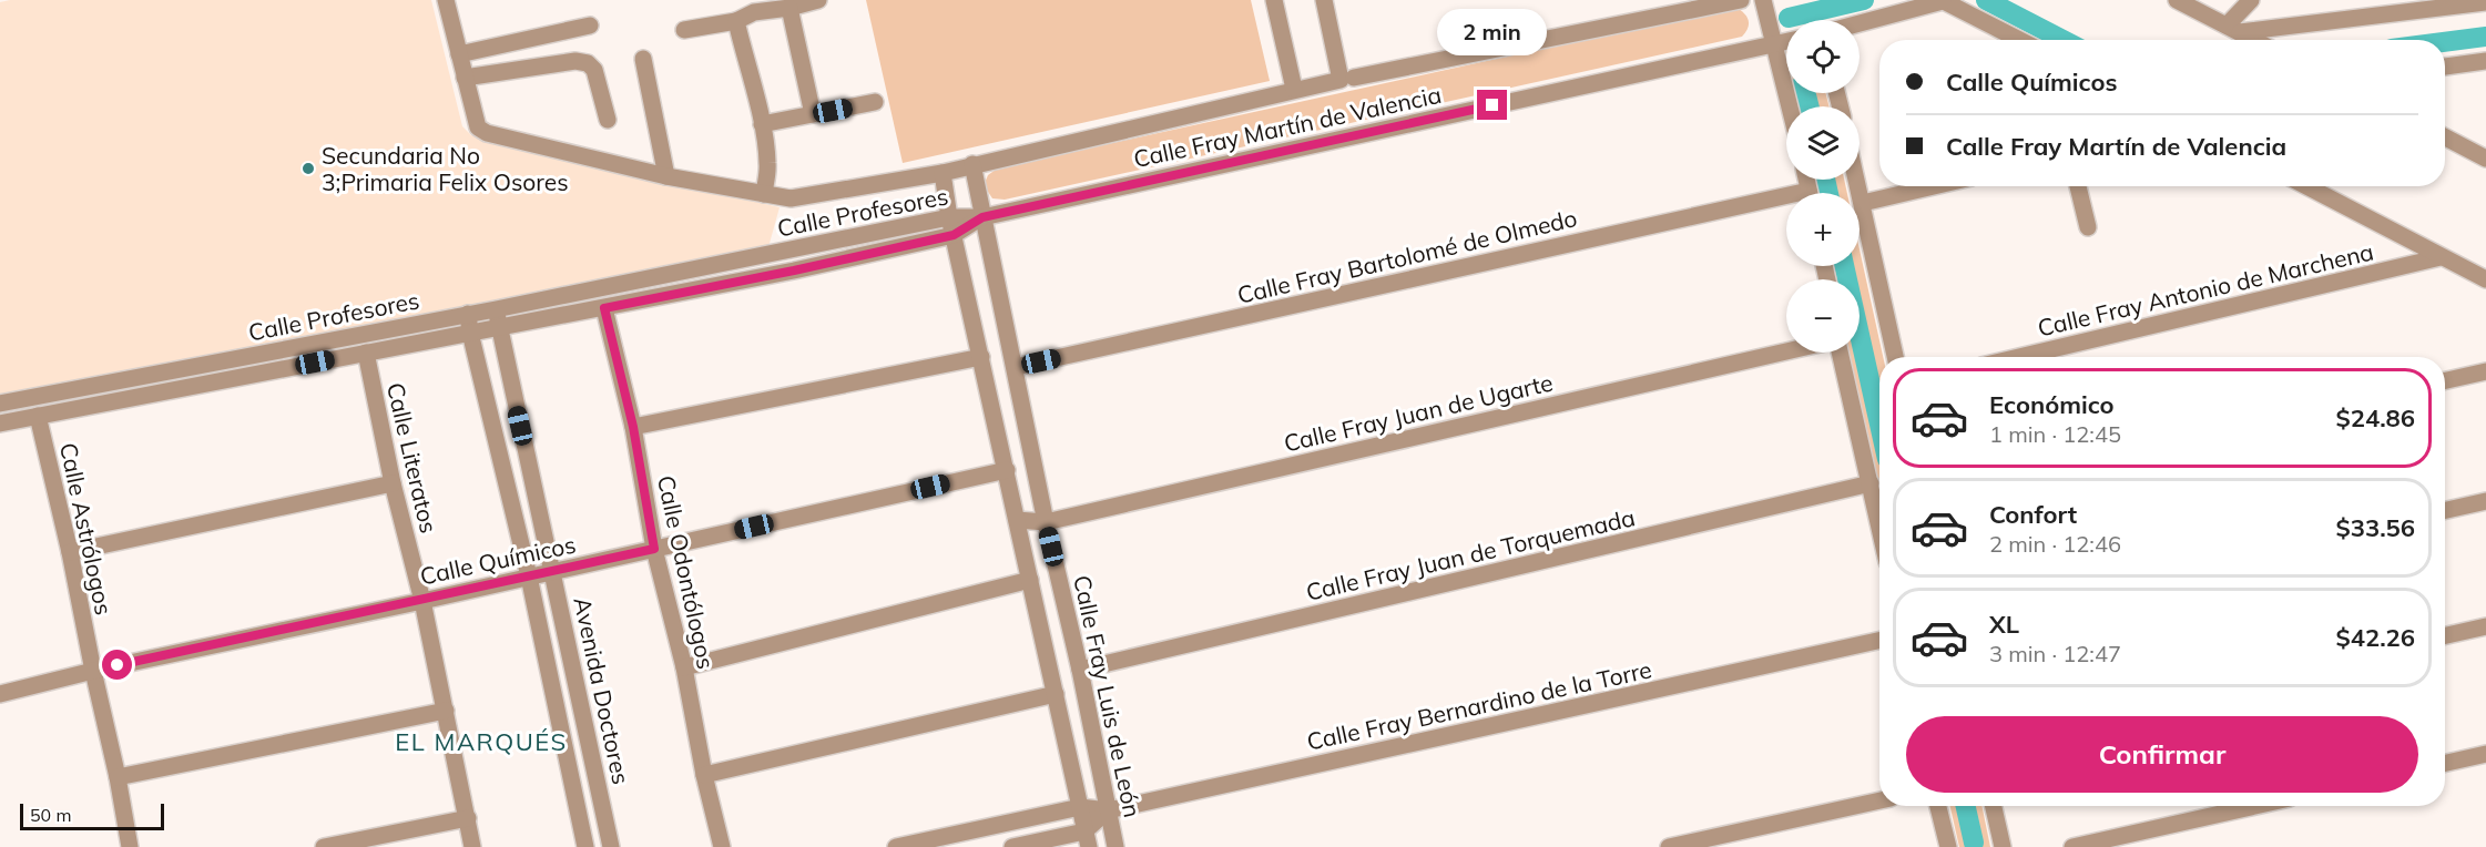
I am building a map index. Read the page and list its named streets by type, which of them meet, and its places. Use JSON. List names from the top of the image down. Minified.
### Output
{"streets":{"street":["Calle Fray Martín de Valencia","Calle Profesores","Calle Fray Bartolomé de Olmedo","Calle Fray Antonio de Marchena","Calle Fray Juan de Ugarte","Calle Literatos","Calle Astrólogos","Calle Fray Juan de Torquemada","Calle Químicos","Calle Odontólogos","Avenida Doctores","Calle Fray Luis de León","Calle Fray Bernardino de la Torre"]},"crossings":[["Calle Fray Martín de Valencia","Calle Profesores"],["Calle Fray Martín de Valencia","Calle Fray Luis de León"],["Calle Profesores","Calle Literatos"],["Calle Profesores","Calle Astrólogos"],["Calle Profesores","Calle Odontólogos"],["Calle Profesores","Avenida Doctores"],["Calle Profesores","Calle Fray Luis de León"],["Calle Fray Bartolomé de Olmedo","Calle Fray Luis de León"],["Calle Fray Juan de Ugarte","Calle Fray Luis de León"],["Calle Literatos","Calle Químicos"],["Calle Astrólogos","Calle Químicos"],["Calle Fray Juan de Torquemada","Calle Fray Luis de León"],["Calle Químicos","Calle Odontólogos"],["Calle Químicos","Avenida Doctores"],["Calle Fray Luis de León","Calle Fray Bernardino de la Torre"]],"districts":["EL MARQUÉS"],"places":["Secundaria No 3;Primaria Felix Osores"],"scale_bar":"50 m","page":{"bubble":"2 min","map_buttons":["+","−"],"banner":["Calle Químicos","Calle Fray Martín de Valencia"],"list":[{"name":"Económico","note":"1 min · 12:45","value":"$24.86"},{"name":"Confort","note":"2 min · 12:46","value":"$33.56"},{"name":"XL","note":"3 min · 12:47","value":"$42.26"}],"buttons":"Confirmar","scale":"50 m"}}
